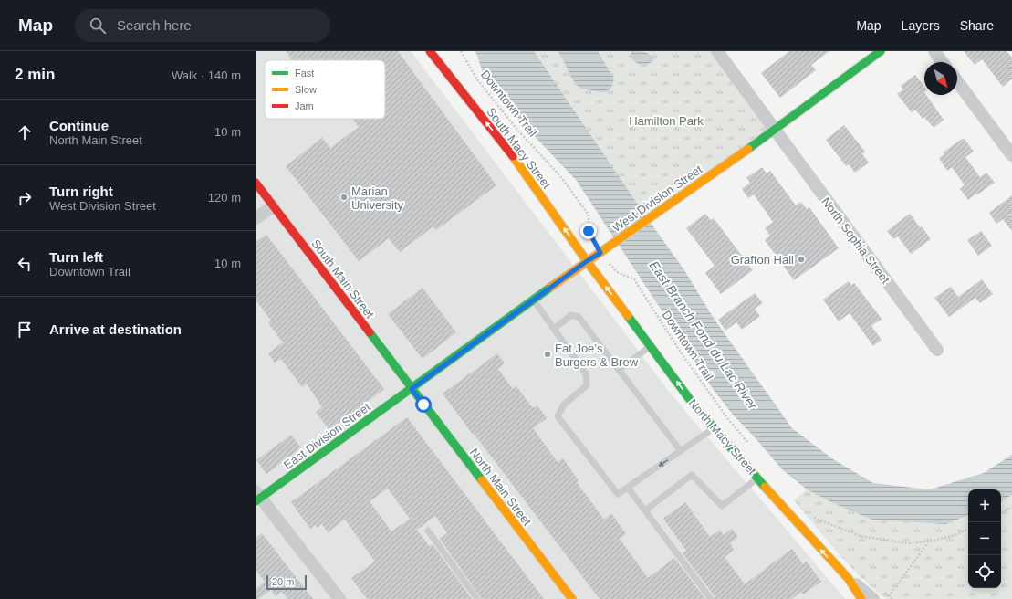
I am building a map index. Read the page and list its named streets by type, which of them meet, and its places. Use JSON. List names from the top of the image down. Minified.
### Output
{"streets":{"street":["South Macy Street","West Division Street","North Sophia Street","South Main Street","East Division Street","North Macy Street","North Main Street"],"path":["Downtown Trail"]},"crossings":[["Downtown Trail","West Division Street"],["South Macy Street","West Division Street"],["South Macy Street","North Macy Street"],["West Division Street","North Sophia Street"],["West Division Street","South Main Street"],["West Division Street","East Division Street"],["West Division Street","North Macy Street"],["West Division Street","North Main Street"],["South Main Street","East Division Street"],["South Main Street","North Main Street"],["East Division Street","North Main Street"]],"one_way":["South Macy Street","North Macy Street"],"water":["East Branch Fond du Lac River"],"parks":["Hamilton Park"],"places":["Marian University","Grafton Hall","Fat Joe’s Burgers & Brew"],"legend":["Fast","Slow","Jam"],"scale_bar":"20 m","north":"bottom right","page":{"header":"Map","search":"Search here","nav":["Map","Layers","Share"],"heading":["2 min","Walk · 140 m"],"list":[["Continue","North Main Street","10 m"],["Turn right","West Division Street","120 m"],["Turn left","Downtown Trail","10 m"],"Arrive at destination"],"map_buttons":["+","−"],"scale":"20 m"}}
